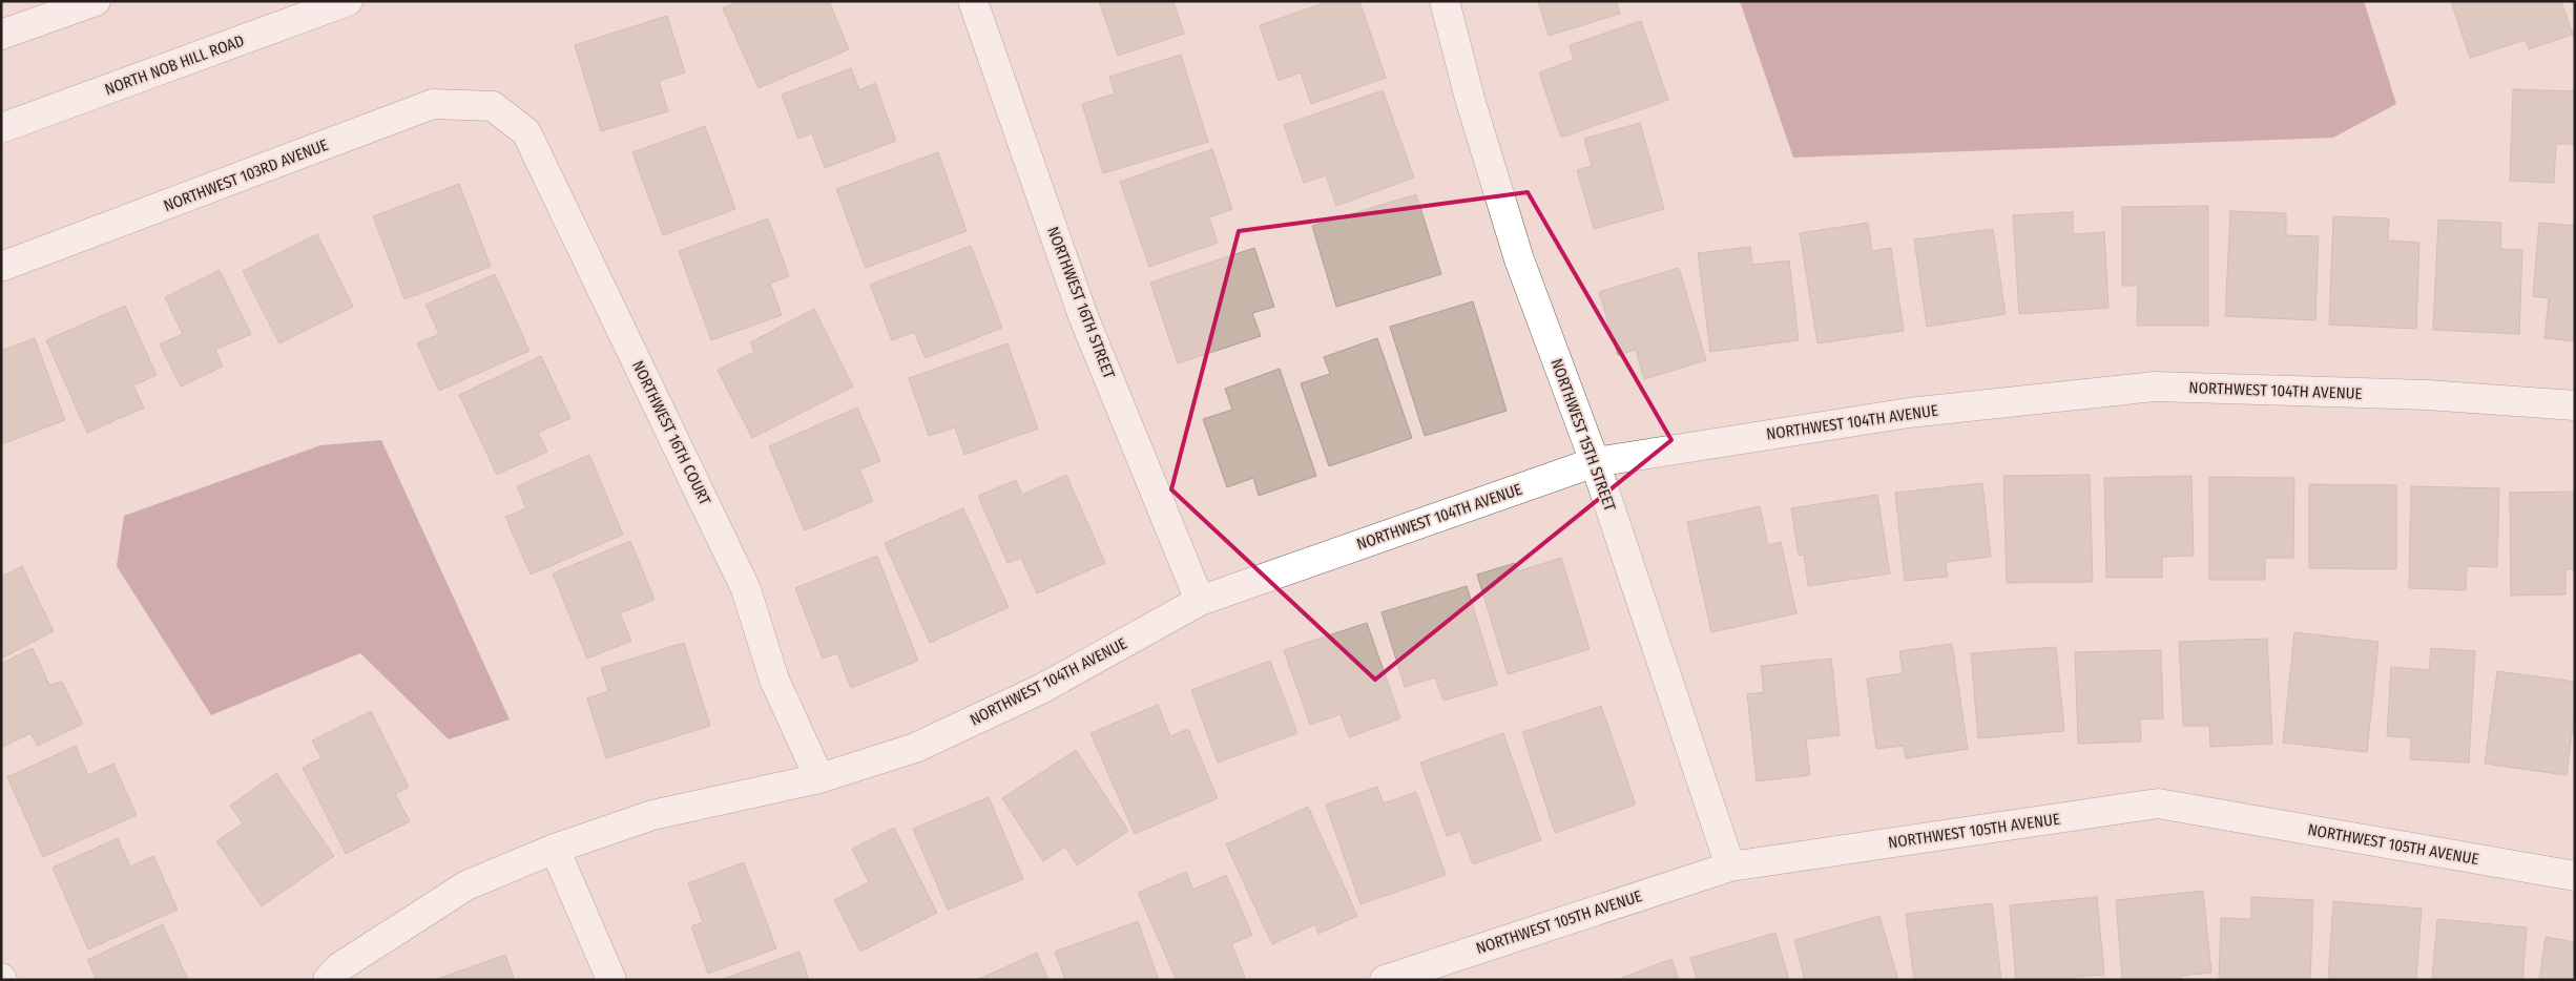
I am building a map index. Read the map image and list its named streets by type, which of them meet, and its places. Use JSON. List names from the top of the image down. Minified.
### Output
{"streets":{"street":["NORTH NOB HILL ROAD","NORTHWEST 103RD AVENUE","NORTHWEST 16TH STREET","NORTHWEST 104TH AVENUE","NORTHWEST 16TH COURT","NORTHWEST 15TH STREET","NORTHWEST 105TH AVENUE"]},"crossings":[["NORTHWEST 103RD AVENUE","NORTHWEST 16TH COURT"],["NORTHWEST 16TH STREET","NORTHWEST 104TH AVENUE"],["NORTHWEST 104TH AVENUE","NORTHWEST 16TH COURT"],["NORTHWEST 104TH AVENUE","NORTHWEST 15TH STREET"],["NORTHWEST 15TH STREET","NORTHWEST 105TH AVENUE"]]}
